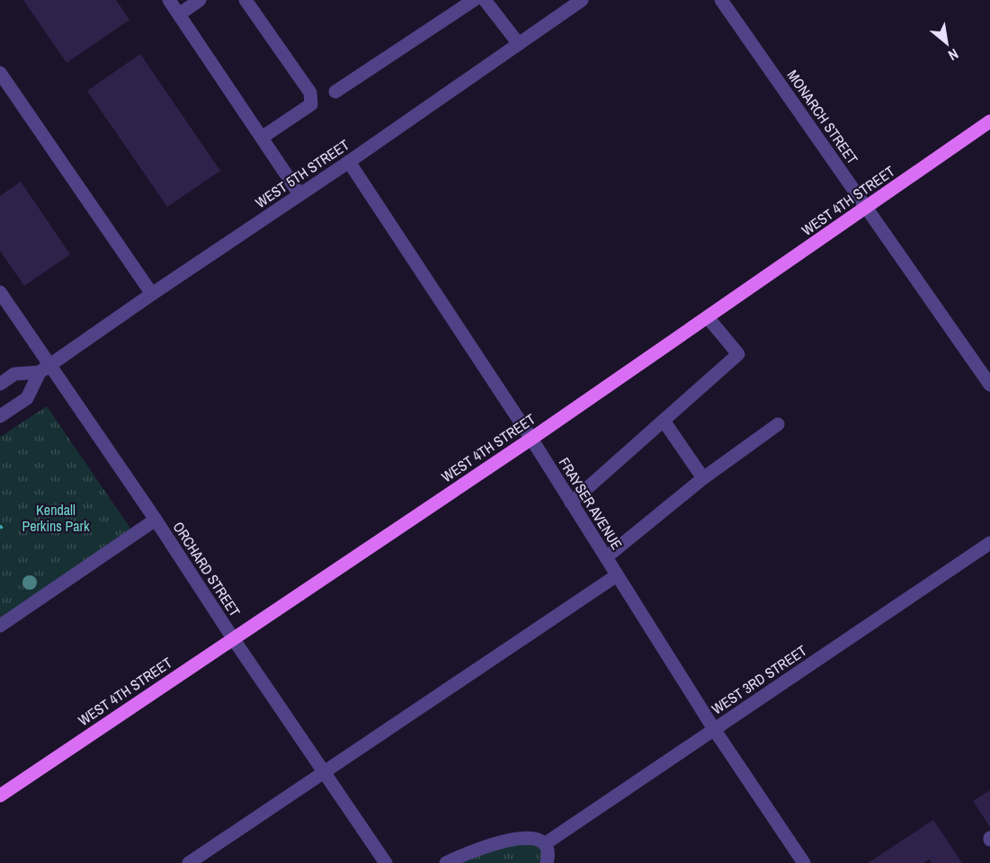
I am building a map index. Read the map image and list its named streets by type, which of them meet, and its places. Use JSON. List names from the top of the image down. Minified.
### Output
{"streets":{"main road":["WEST 4TH STREET"],"street":["MONARCH STREET","WEST 5TH STREET","FRAYSER AVENUE","ORCHARD STREET","WEST 3RD STREET"]},"crossings":[["MONARCH STREET","WEST 4TH STREET"],["WEST 5TH STREET","FRAYSER AVENUE"],["WEST 5TH STREET","ORCHARD STREET"],["WEST 4TH STREET","FRAYSER AVENUE"],["WEST 4TH STREET","ORCHARD STREET"],["FRAYSER AVENUE","WEST 3RD STREET"]],"parks":["Kendall Perkins Park"],"north":"bottom right"}
